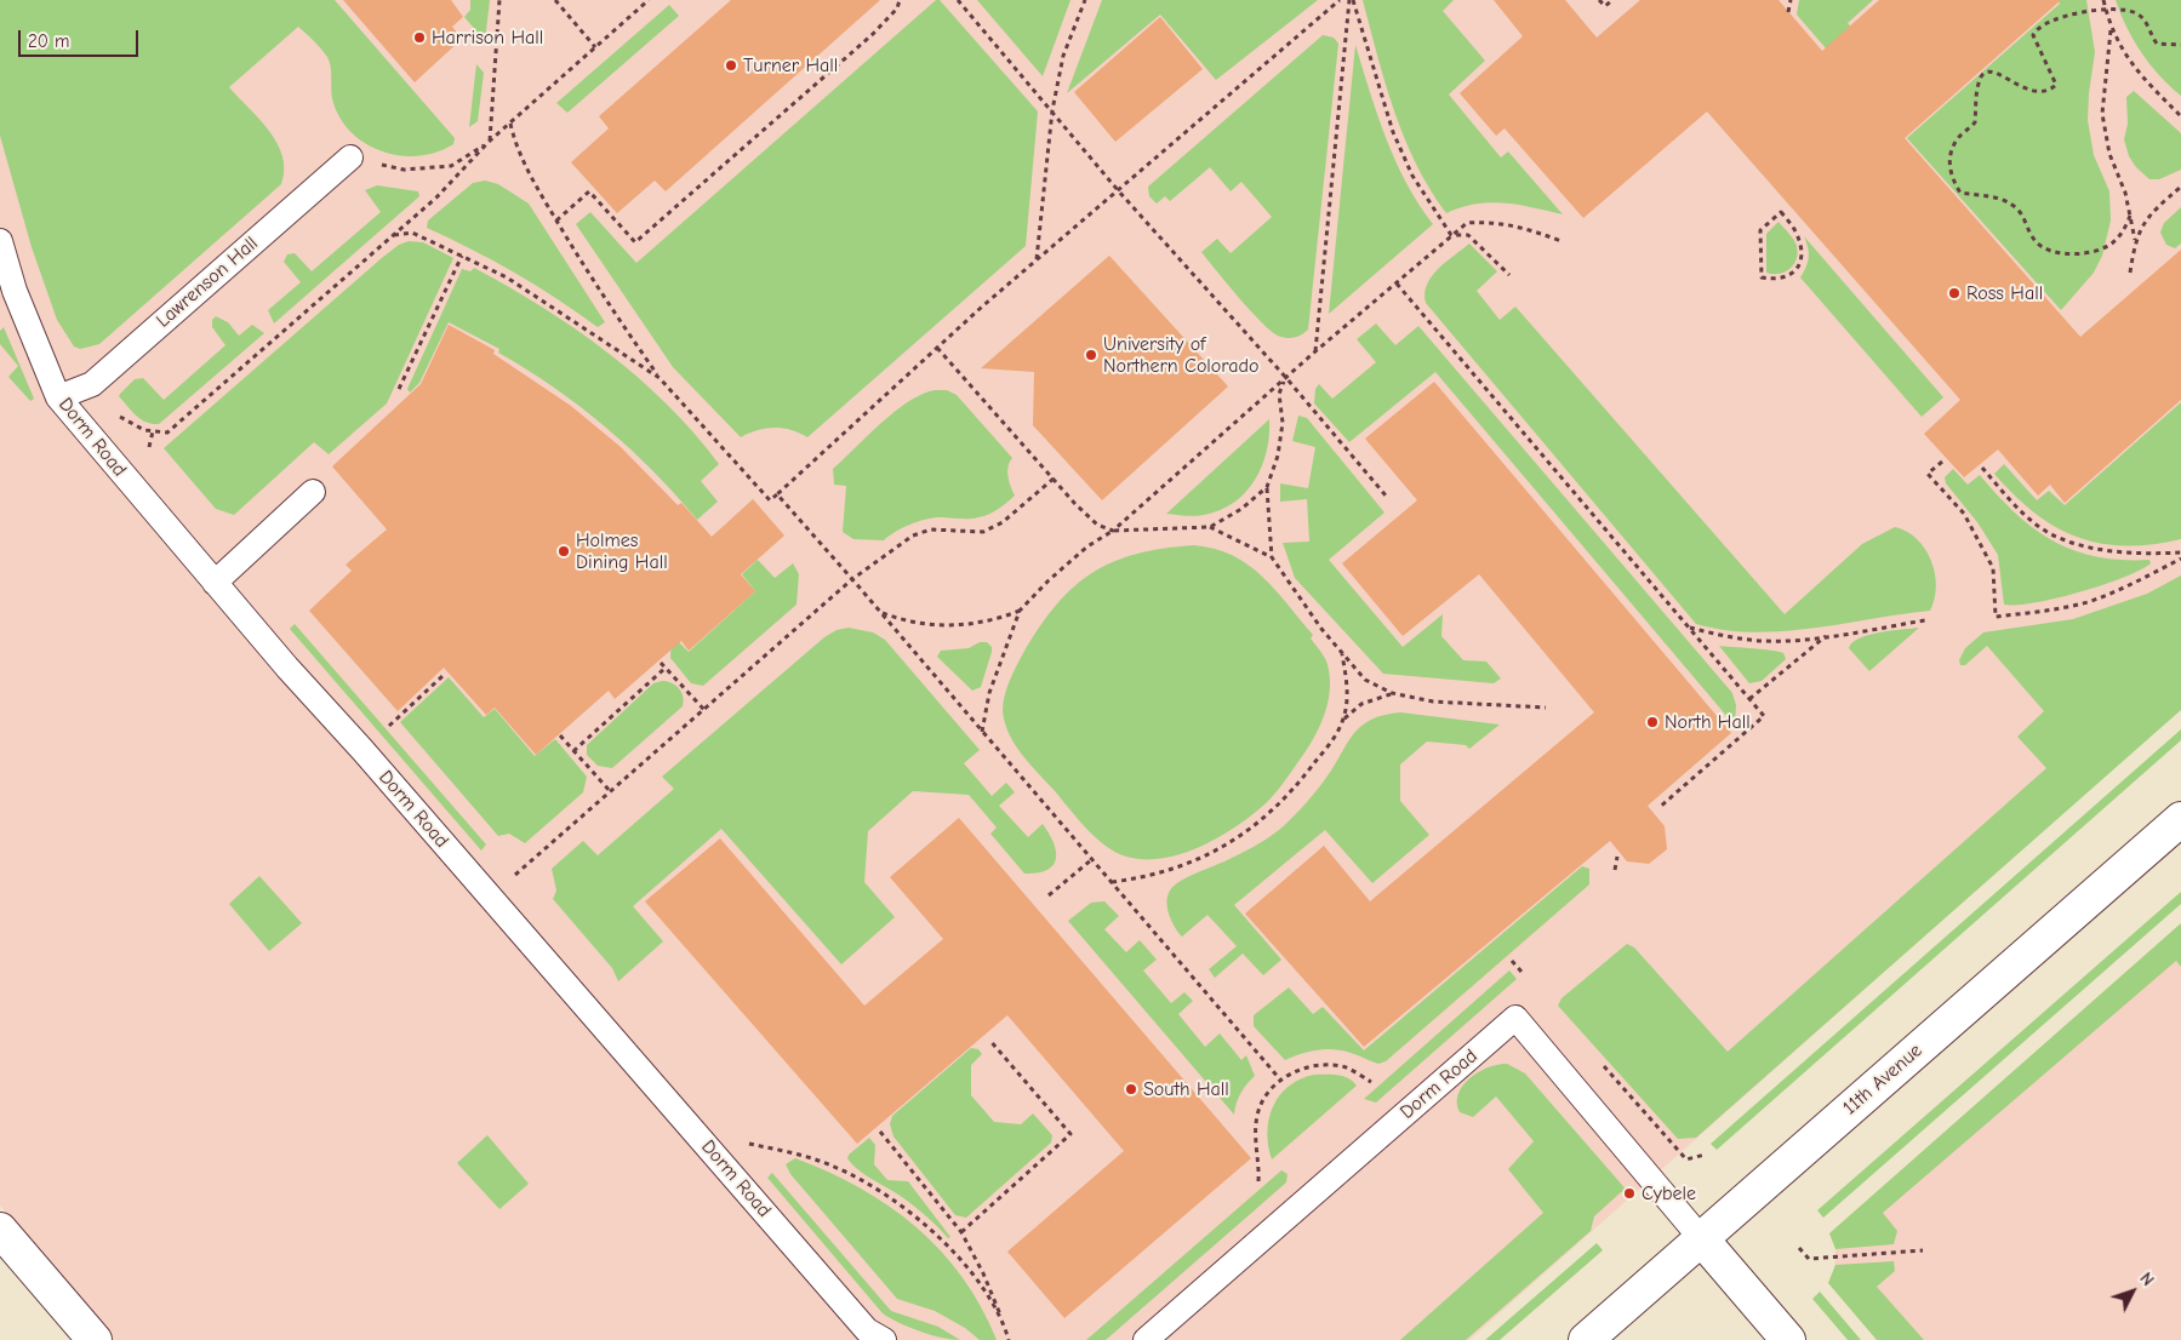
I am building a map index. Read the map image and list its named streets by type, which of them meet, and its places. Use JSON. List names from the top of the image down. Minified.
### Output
{"streets":{"main road":["11th Avenue"],"lane":["Lawrenson Hall","Dorm Road"]},"crossings":[["Lawrenson Hall","Dorm Road"],["Dorm Road","11th Avenue"]],"places":["Harrison Hall","Turner Hall","Ross Hall","University of Northern Colorado","Holmes Dining Hall","North Hall","South Hall","Cybele"],"scale_bar":"20 m","north":"top right"}
